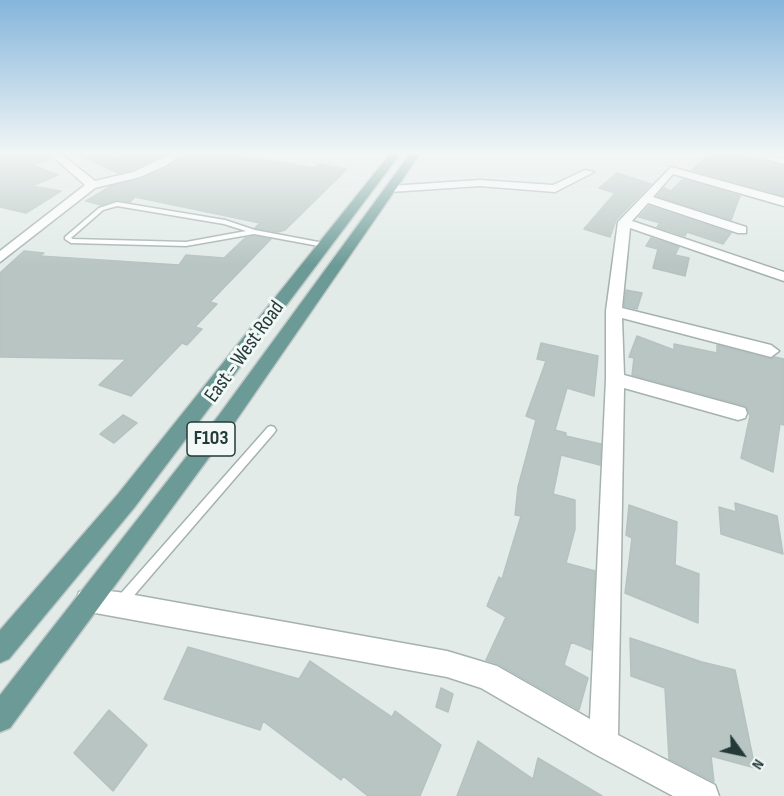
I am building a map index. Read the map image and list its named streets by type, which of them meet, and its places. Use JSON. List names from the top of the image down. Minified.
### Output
{"streets":{"main road":["East - West Road","F103"]},"north":"bottom right"}
